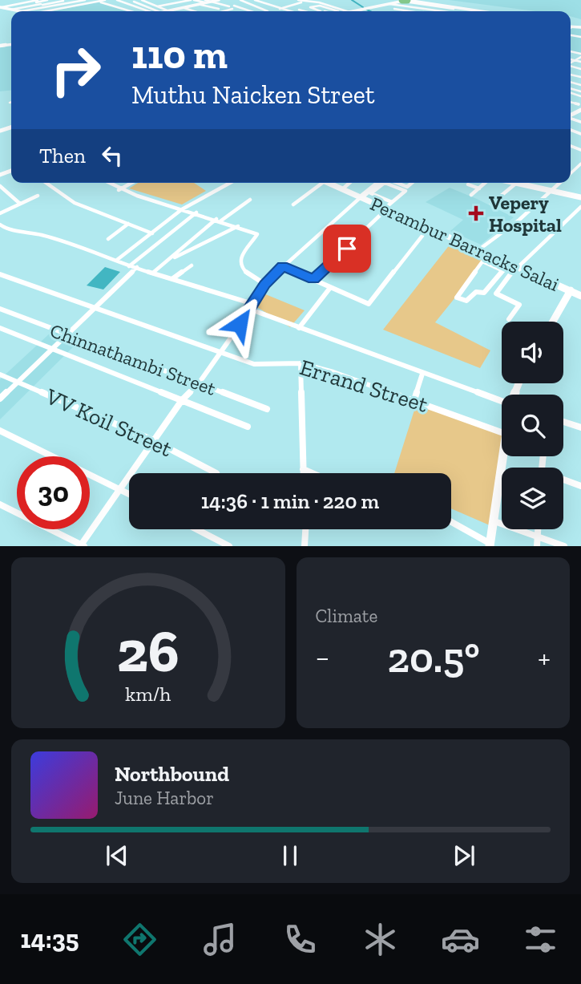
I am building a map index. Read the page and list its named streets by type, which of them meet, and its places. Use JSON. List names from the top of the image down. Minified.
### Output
{"streets":{"main road":["Perambur Barracks Salai"],"street":["Chinnathambi Street","Errand Street","VV Koil Street"]},"places":{"health":["Vepery Hospital"]},"page":{"turn":["110 m","Muthu Naicken Street"],"then":"Then","limit":"30","trip":"14:36 · 1 min · 220 m","tile":"Climate","heat":["−","20.5°","+"],"song":["Northbound","June Harbor"],"tabs":"14:35","gauge":["26","km/h"]}}
